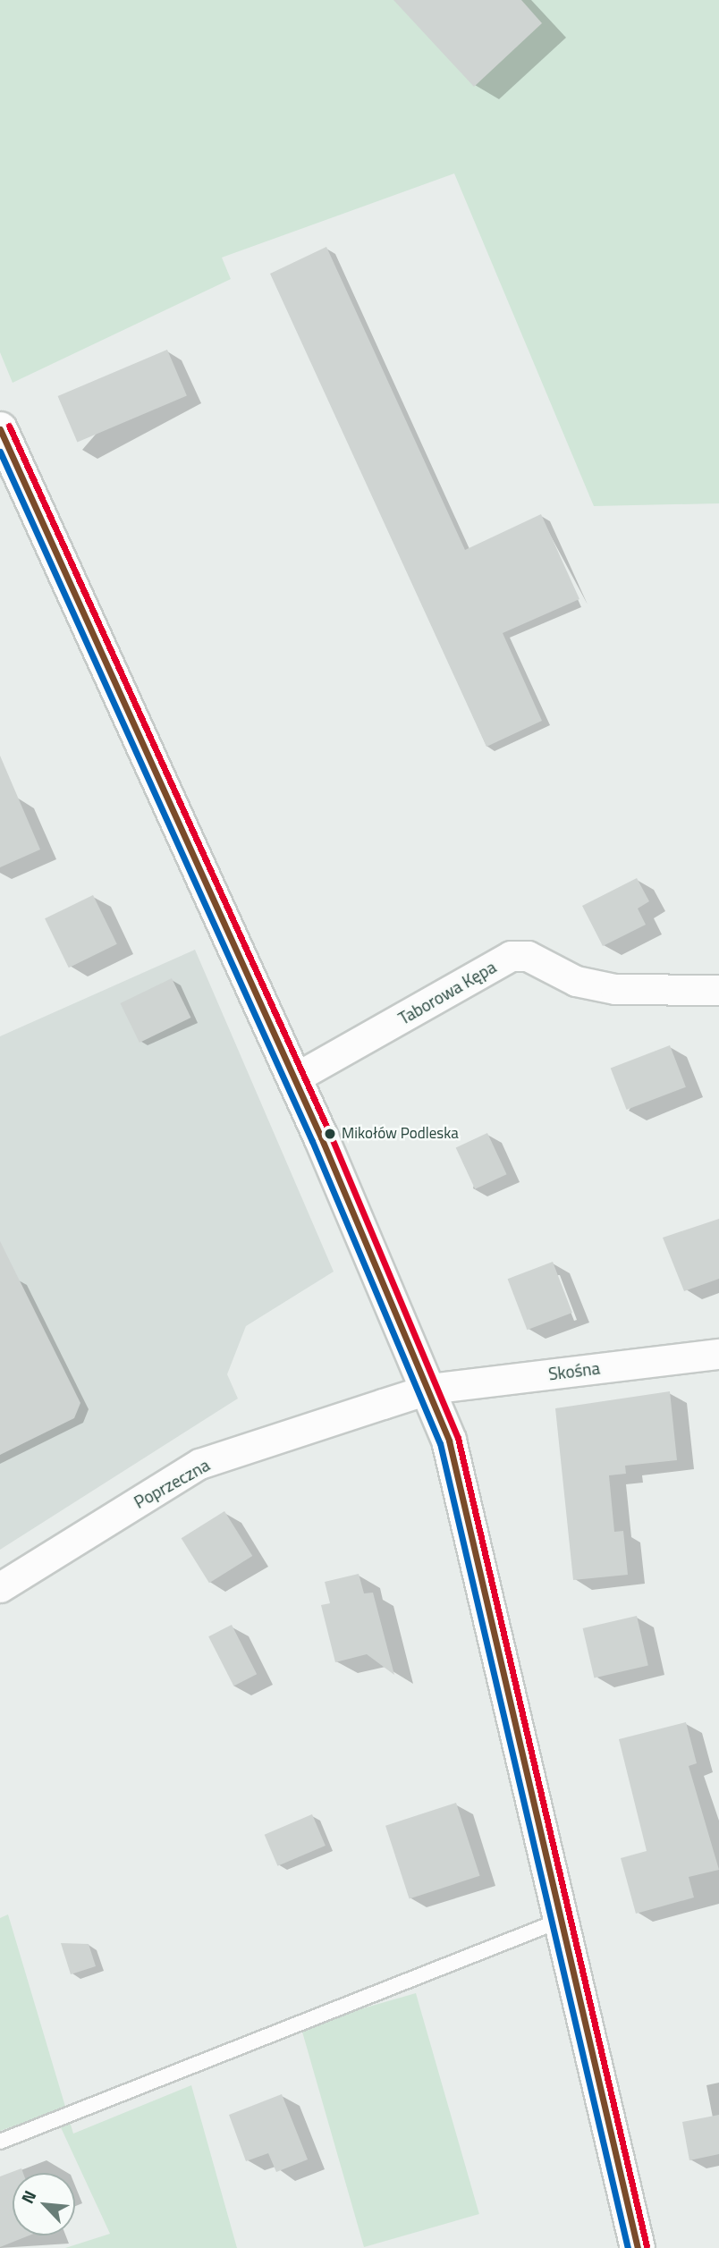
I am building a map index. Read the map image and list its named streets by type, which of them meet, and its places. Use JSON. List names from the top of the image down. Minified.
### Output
{"streets":{"street":["Taborowa Kępa","Skośna","Poprzeczna"]},"crossings":[["Skośna","Poprzeczna"]],"places":["Mikołów Podleska"],"north":"top left"}
